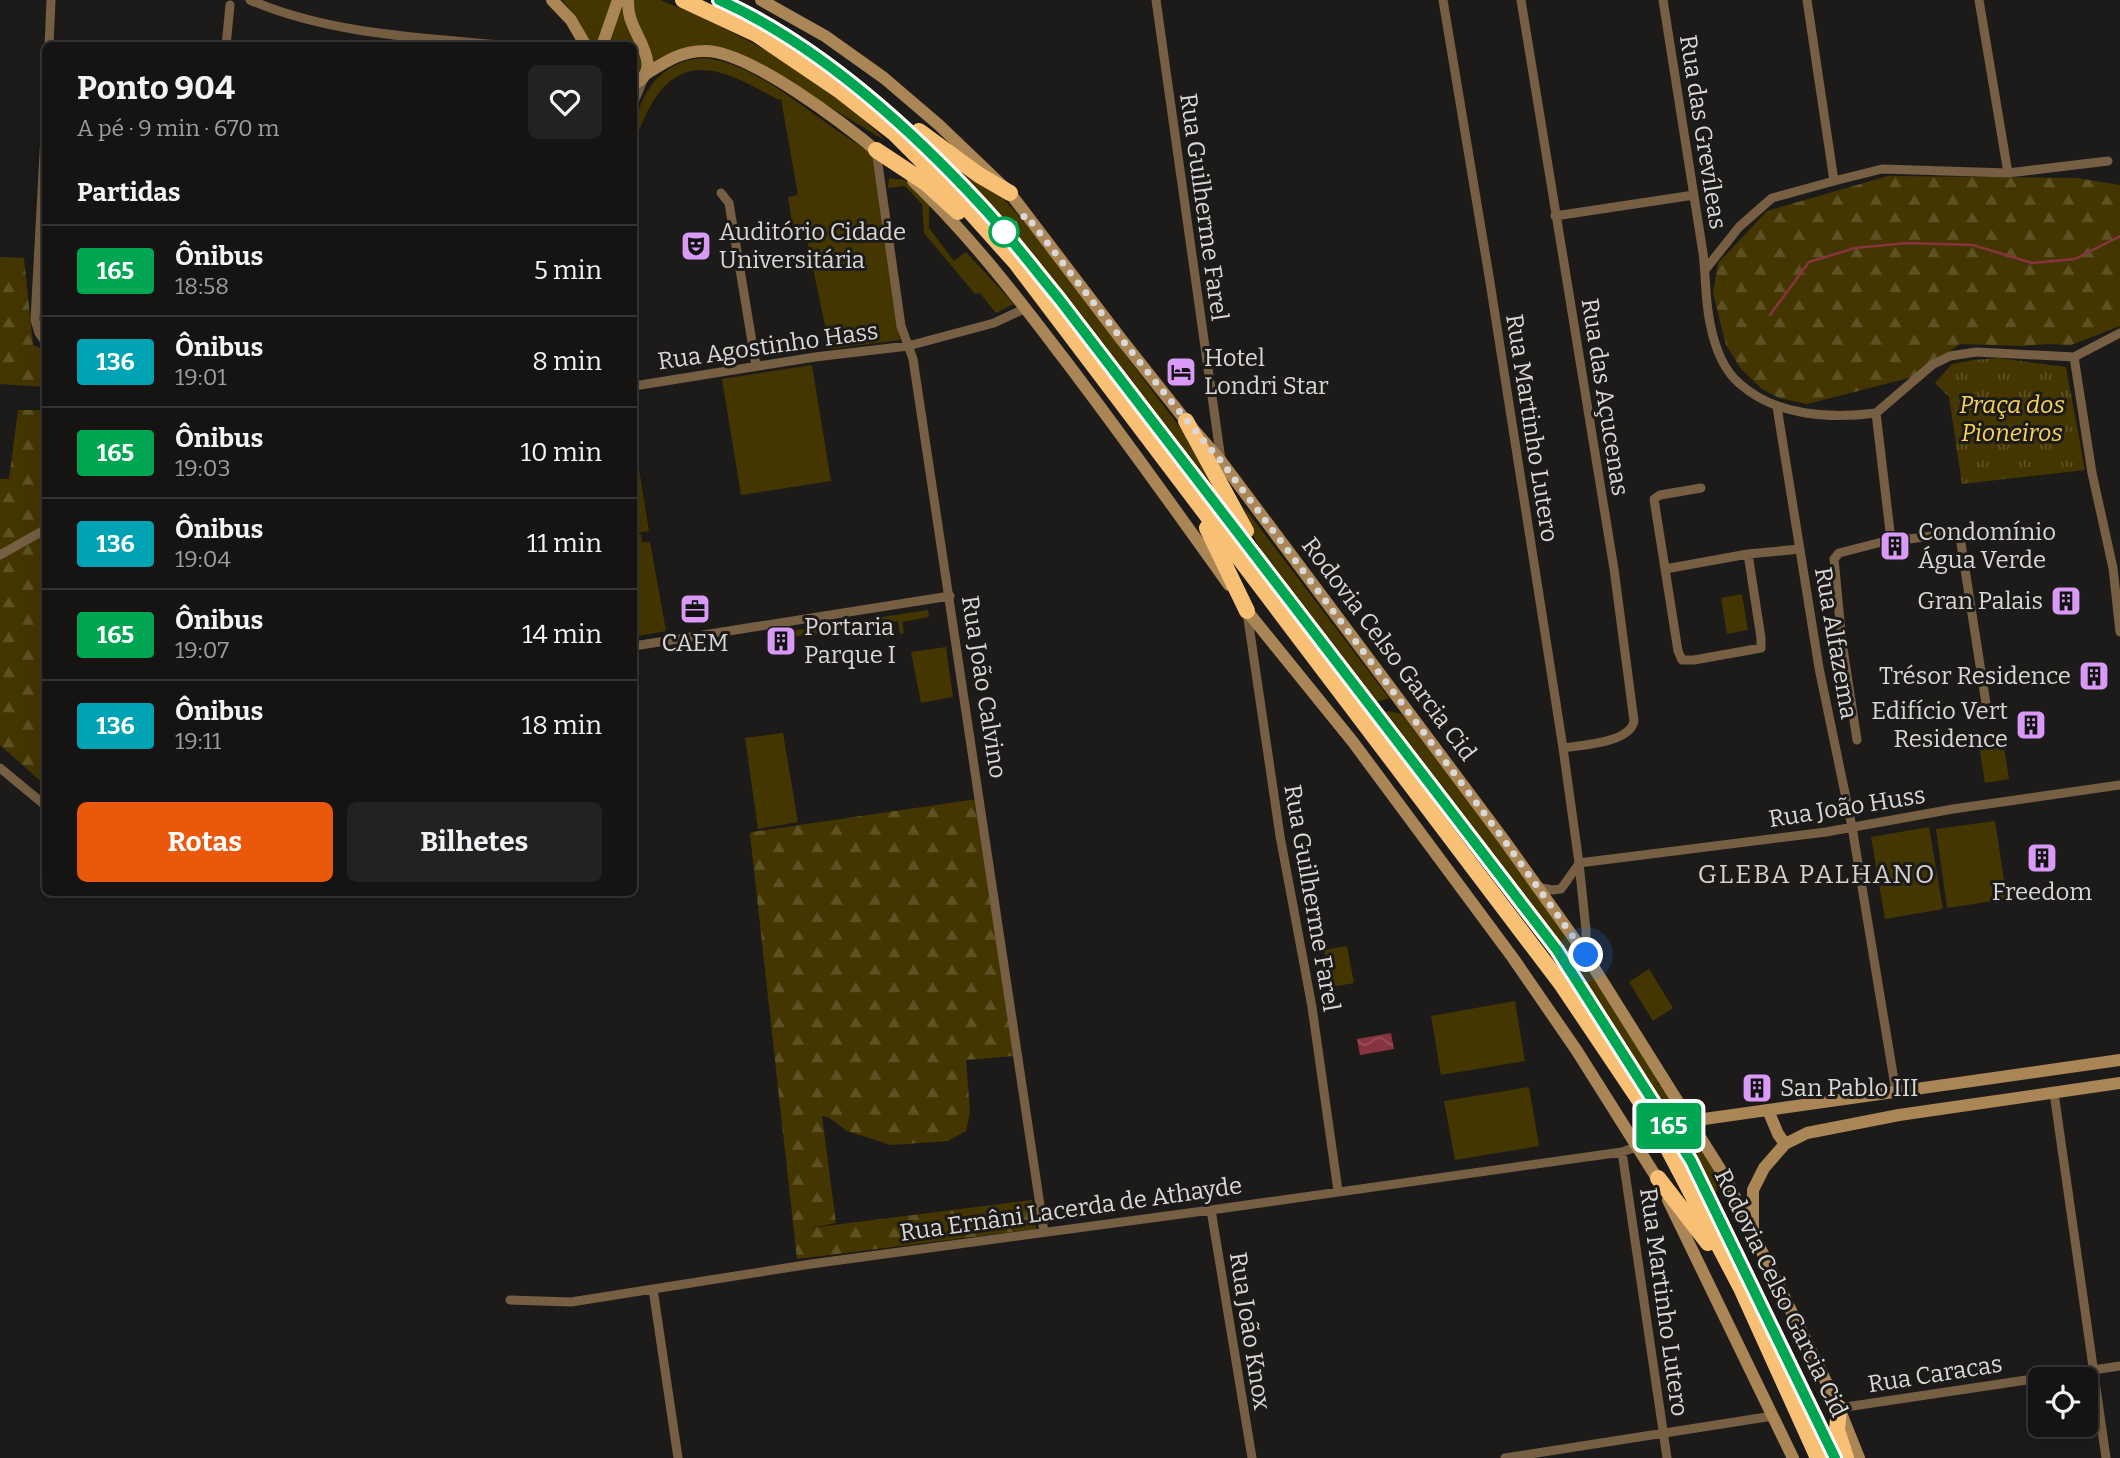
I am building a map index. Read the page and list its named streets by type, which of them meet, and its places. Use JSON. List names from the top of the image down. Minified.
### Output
{"streets":{"highway":["Rodovia Celso Garcia Cid"],"street":["Rua das Grevíleas","Rua Guilherme Farel","Rua Agostinho Hass","Rua das Açucenas","Rua Martinho Lutero","Rua Alfazema","Rua João Calvino","Rua João Huss","Rua Ernâni Lacerda de Athayde","Rua João Knox","Rua Caracas"]},"crossings":[["Rua das Grevíleas","Rua Alfazema"],["Rua Guilherme Farel","Rodovia Celso Garcia Cid"],["Rua Guilherme Farel","Rua Ernâni Lacerda de Athayde"],["Rua Agostinho Hass","Rua João Calvino"],["Rua das Açucenas","Rua Martinho Lutero"],["Rua Martinho Lutero","Rua João Huss"],["Rua Martinho Lutero","Rua Ernâni Lacerda de Athayde"],["Rua Alfazema","Rua João Huss"],["Rodovia Celso Garcia Cid","Rua Caracas"],["Rua João Calvino","Rua Ernâni Lacerda de Athayde"],["Rua Ernâni Lacerda de Athayde","Rua João Knox"]],"districts":["GLEBA PALHANO"],"parks":["Praça dos Pioneiros"],"places":{"theatre":["Auditório Cidade Universitária"],"hotel":["Hotel Londri Star"],"building":["Condomínio Água Verde","Gran Palais","Portaria Parque I","Trésor Residence","Edifício Vert Residence","Freedom","San Pablo III"],"office":["CAEM"]},"lines":["bus line 165"],"page":{"on_map":"165","heading":[["Ponto 904","A pé · 9 min · 670 m"],"Partidas"],"list":[{"mark":"165","name":"Ônibus","note":"18:58","value":"5 min"},{"mark":"136","name":"Ônibus","note":"19:01","value":"8 min"},{"mark":"165","name":"Ônibus","note":"19:03","value":"10 min"},{"mark":"136","name":"Ônibus","note":"19:04","value":"11 min"},{"mark":"165","name":"Ônibus","note":"19:07","value":"14 min"},{"mark":"136","name":"Ônibus","note":"19:11","value":"18 min"}],"buttons":["Rotas","Bilhetes"]}}
